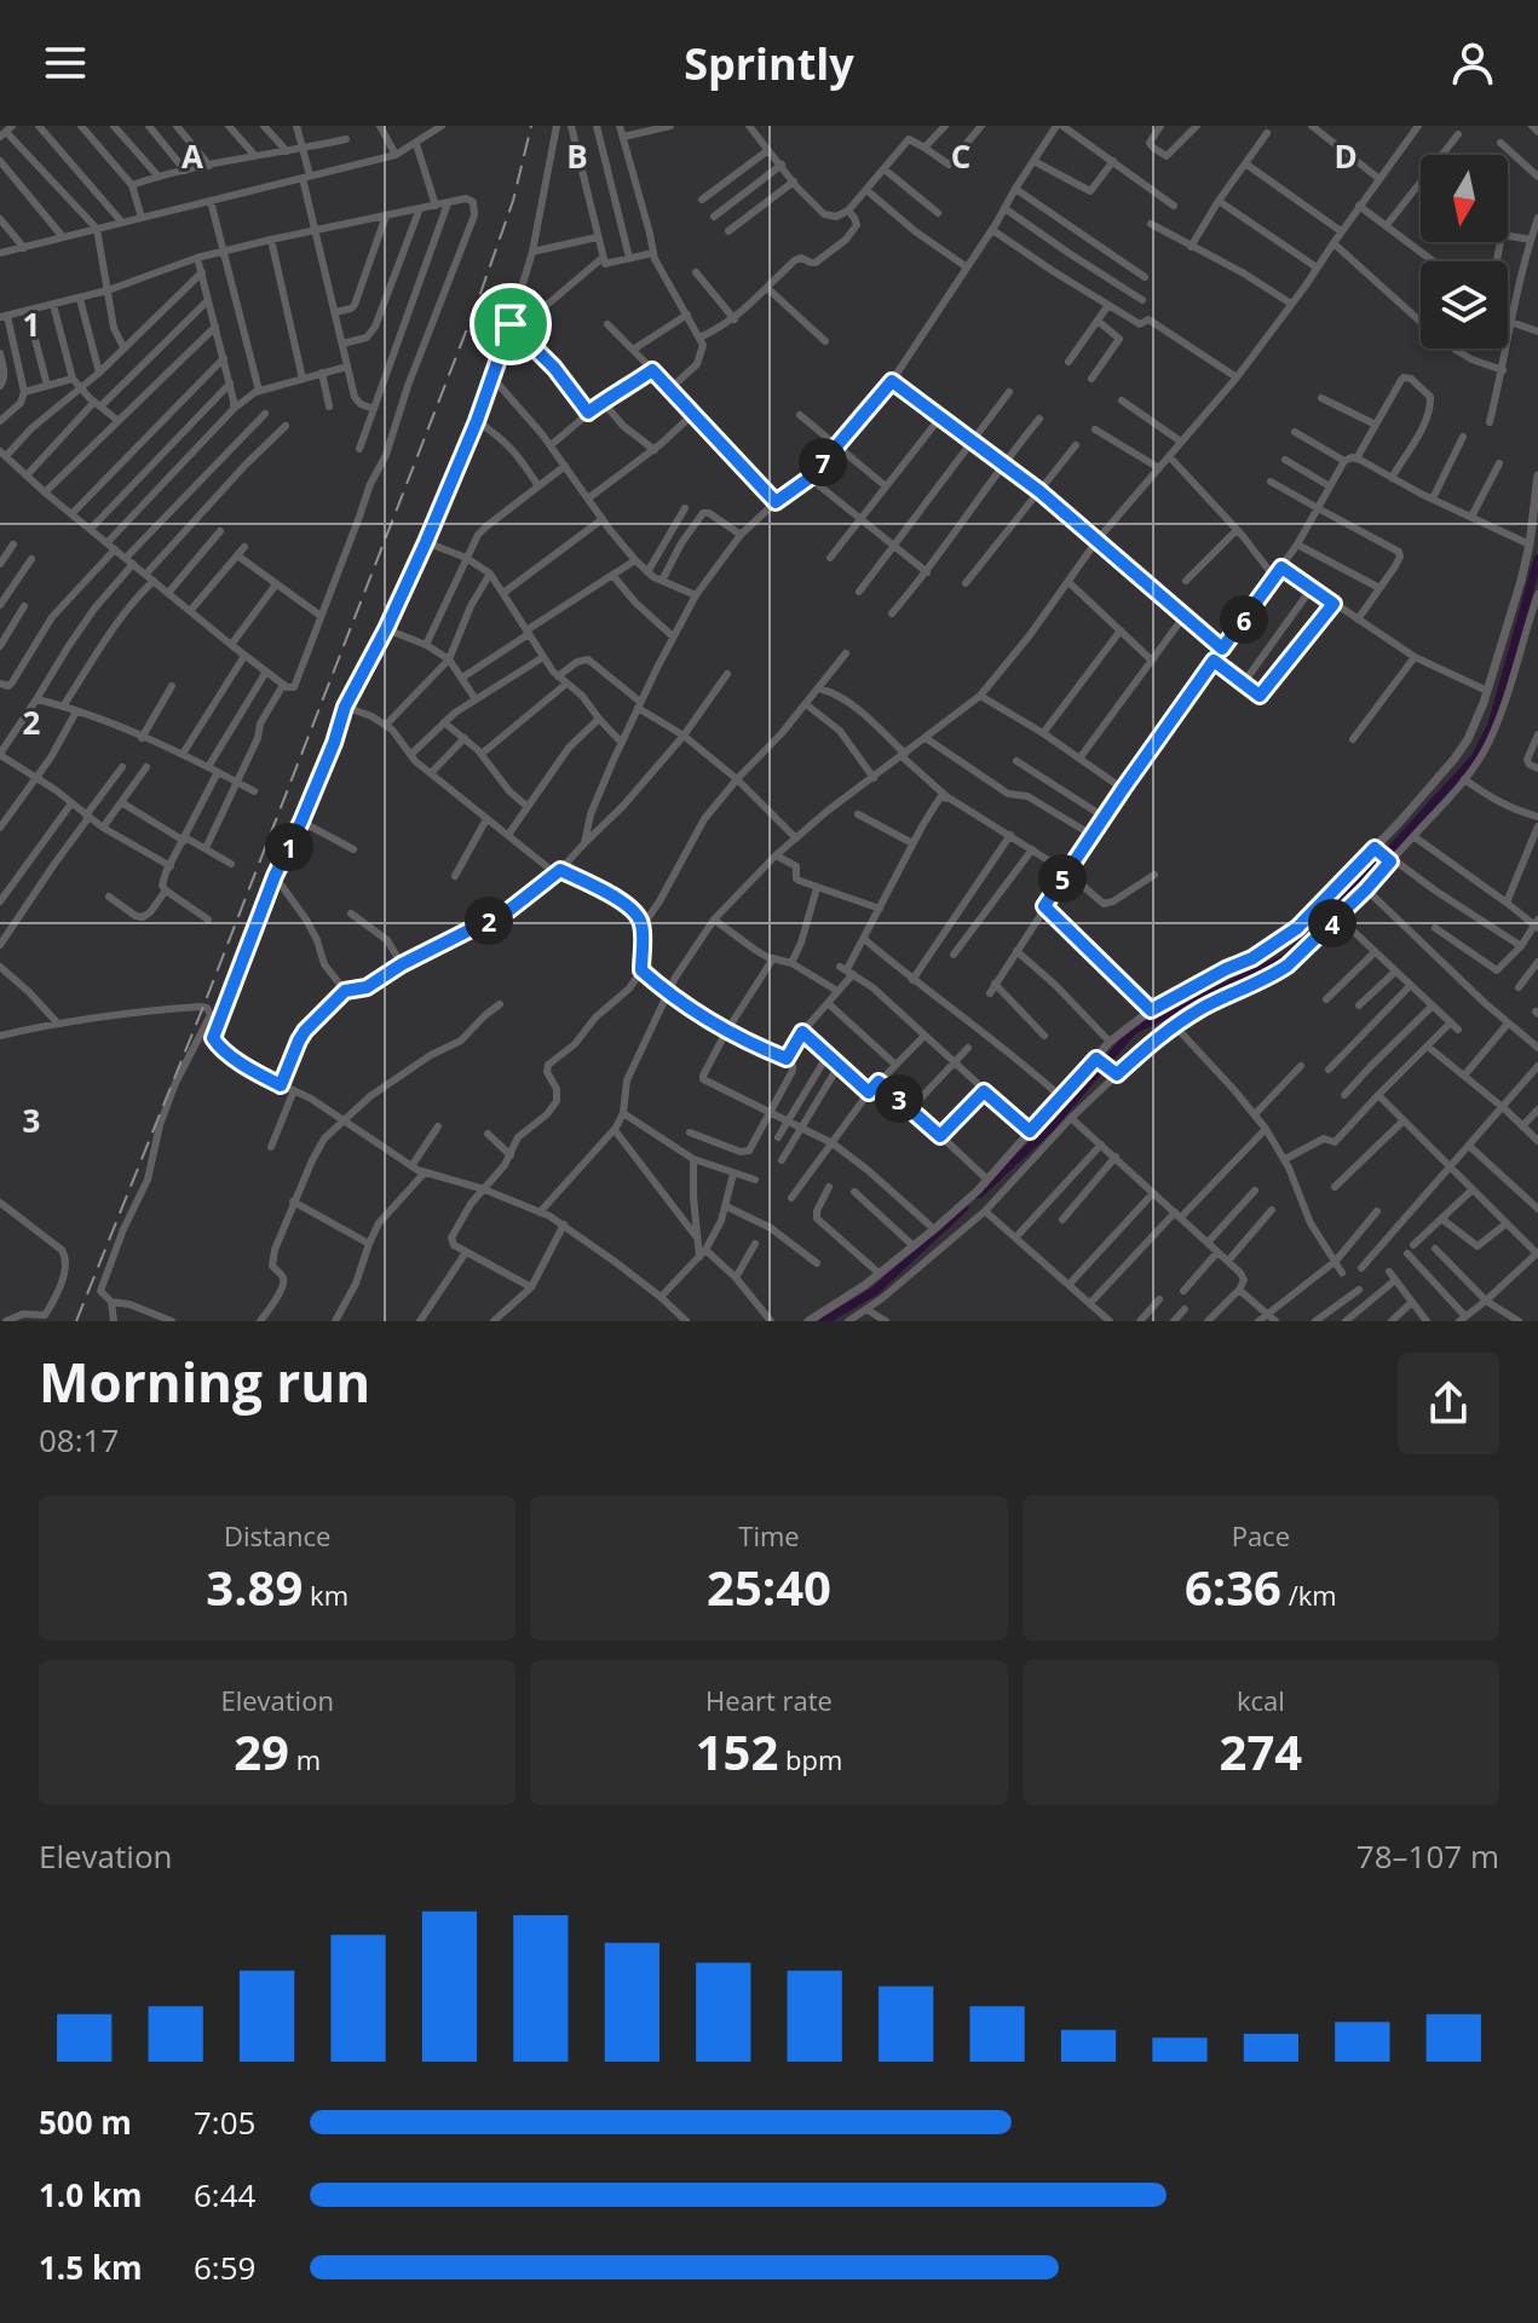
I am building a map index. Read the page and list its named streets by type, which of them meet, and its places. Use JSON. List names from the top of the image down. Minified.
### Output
{"north":"bottom","page":{"header":"Sprintly","pins":["7","6","1","5","2","4","3"],"heading":["Morning run","08:17"],"stats":[["Distance","3.89 km"],["Time","25:40"],["Pace","6:36 /km"],["Elevation","29 m"],["Heart rate","152 bpm"],["kcal","274"]],"chart":["Elevation","78–107 m"],"list":[{"name":"500 m","note":"7:05"},{"name":"1.0 km","note":"6:44"},{"name":"1.5 km","note":"6:59"}]},"grid":{"columns":["A","B","C","D"],"rows":["1","2","3"]}}
